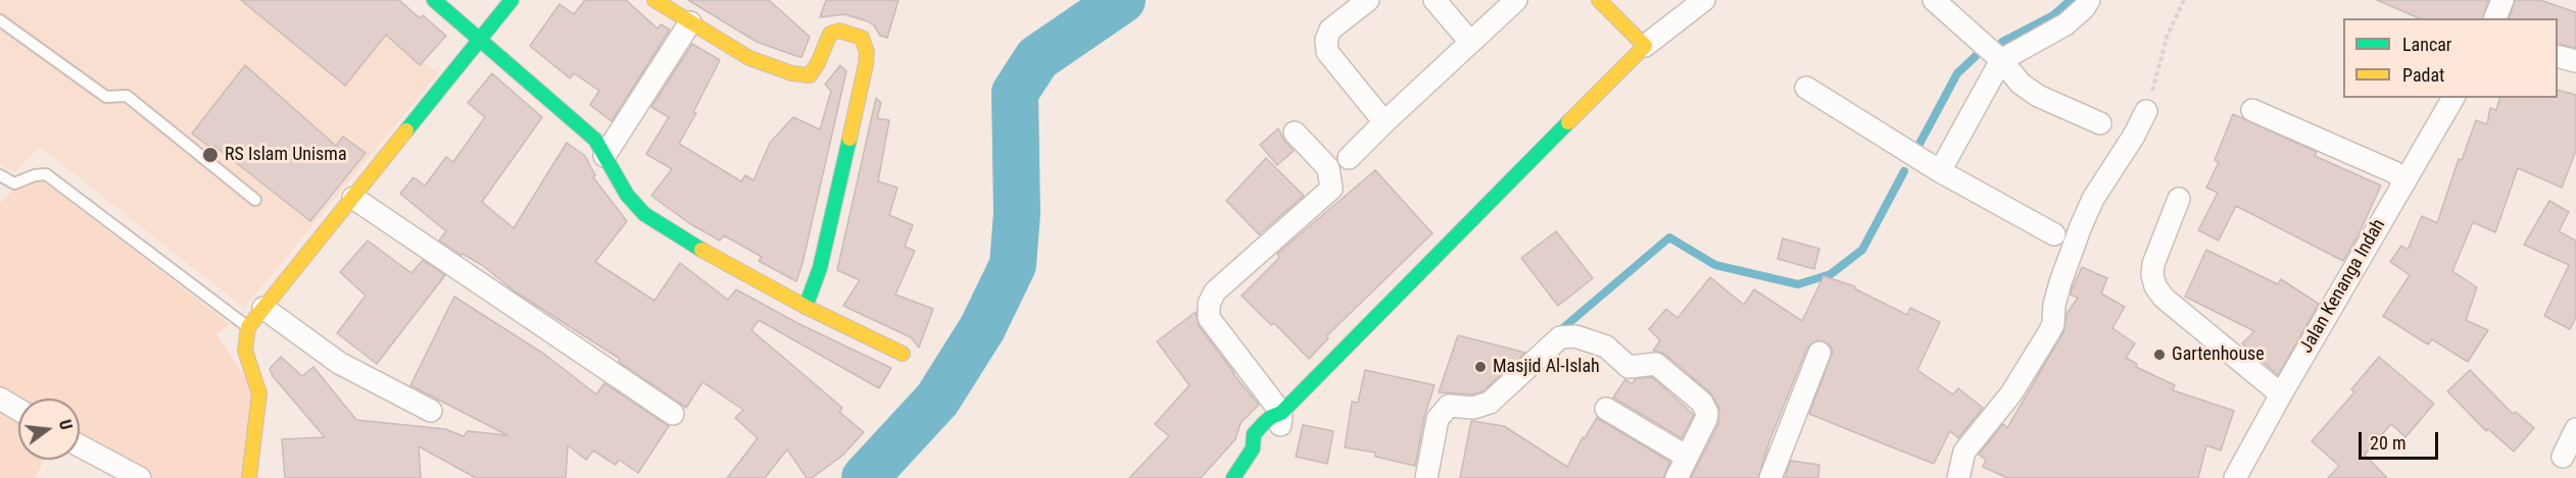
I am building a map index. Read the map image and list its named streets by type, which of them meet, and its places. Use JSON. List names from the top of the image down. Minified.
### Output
{"streets":{"street":["Jalan Kenanga Indah"]},"places":["RS Islam Unisma","Gartenhouse","Masjid Al-Islah"],"legend":["Lancar","Padat"],"scale_bar":"20 m","north":"right"}
